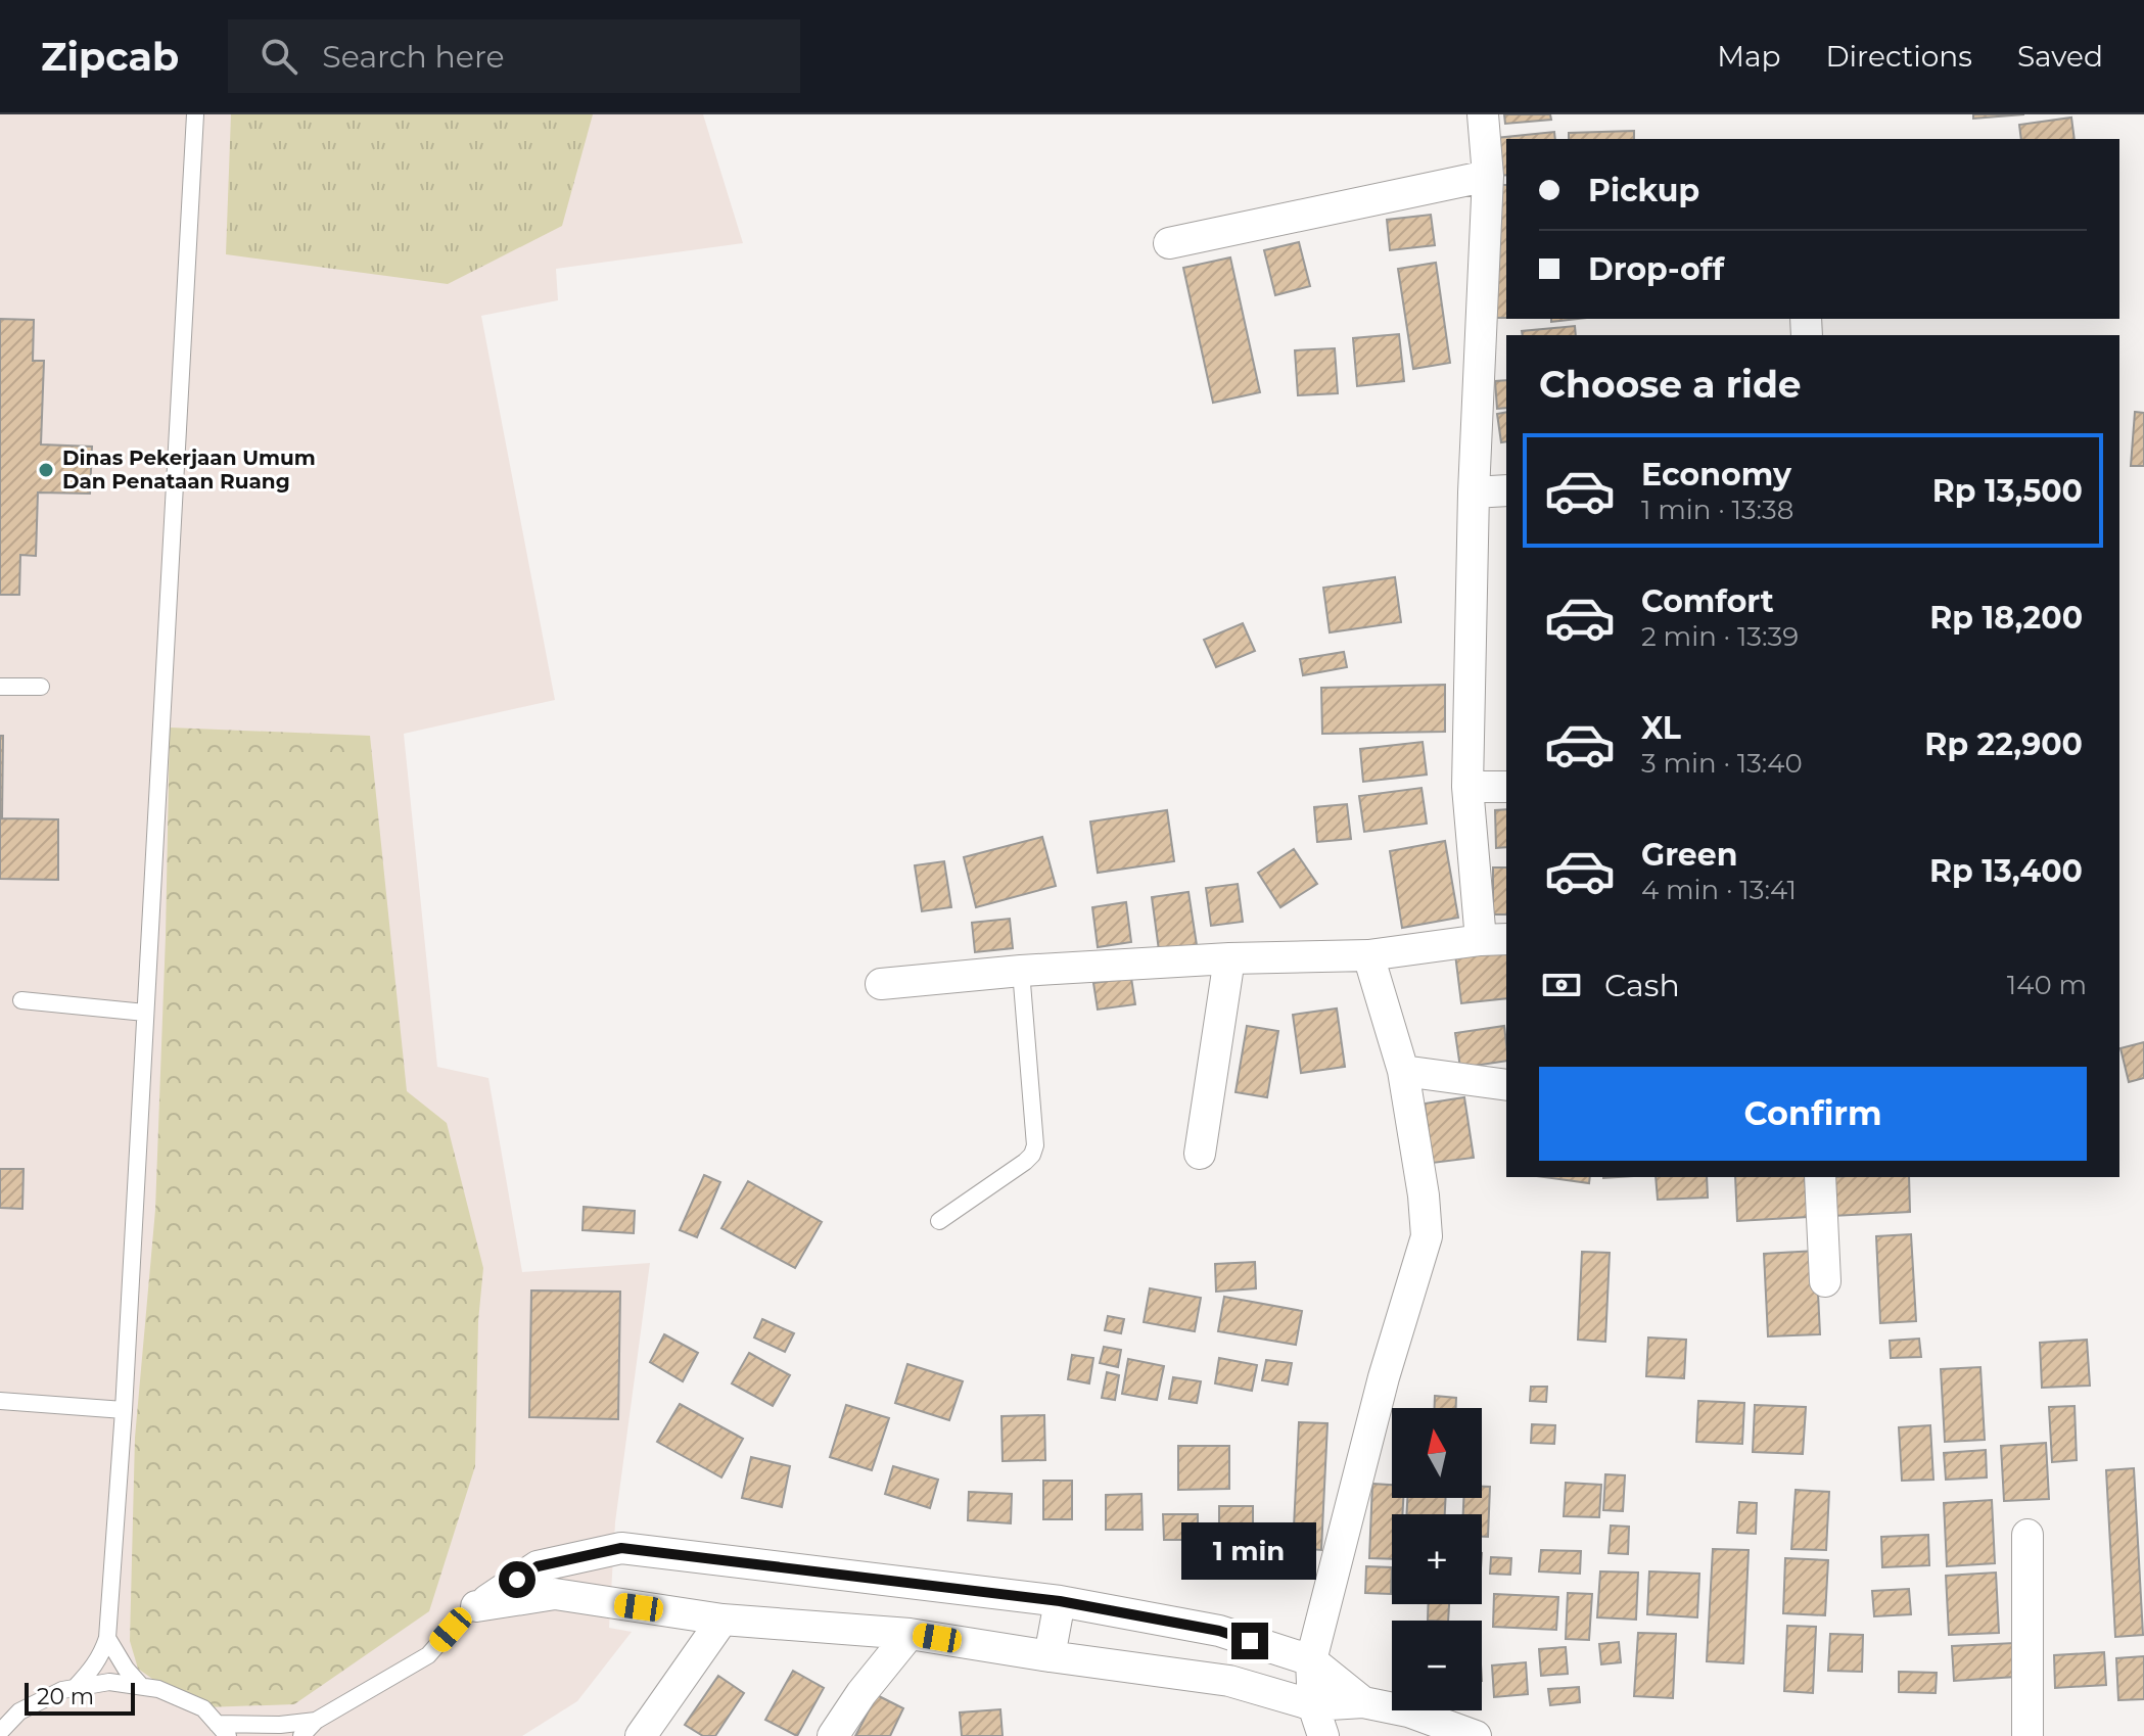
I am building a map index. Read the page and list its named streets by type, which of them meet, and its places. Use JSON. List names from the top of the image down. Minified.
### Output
{"places":["Dinas Pekerjaan Umum Dan Penataan Ruang"],"scale_bar":"20 m","north":"top","page":{"header":"Zipcab","search":"Search here","nav":["Map","Directions","Saved"],"banner":["Pickup","Drop-off"],"heading":"Choose a ride","list":[{"name":"Economy","note":"1 min · 13:38","value":"Rp 13,500"},{"name":"Comfort","note":"2 min · 13:39","value":"Rp 18,200"},{"name":"XL","note":"3 min · 13:40","value":"Rp 22,900"},{"name":"Green","note":"4 min · 13:41","value":"Rp 13,400"}],"pay":["Cash","140 m"],"buttons":"Confirm","map_buttons":["+","−"],"bubble":"1 min","scale":"20 m"}}
